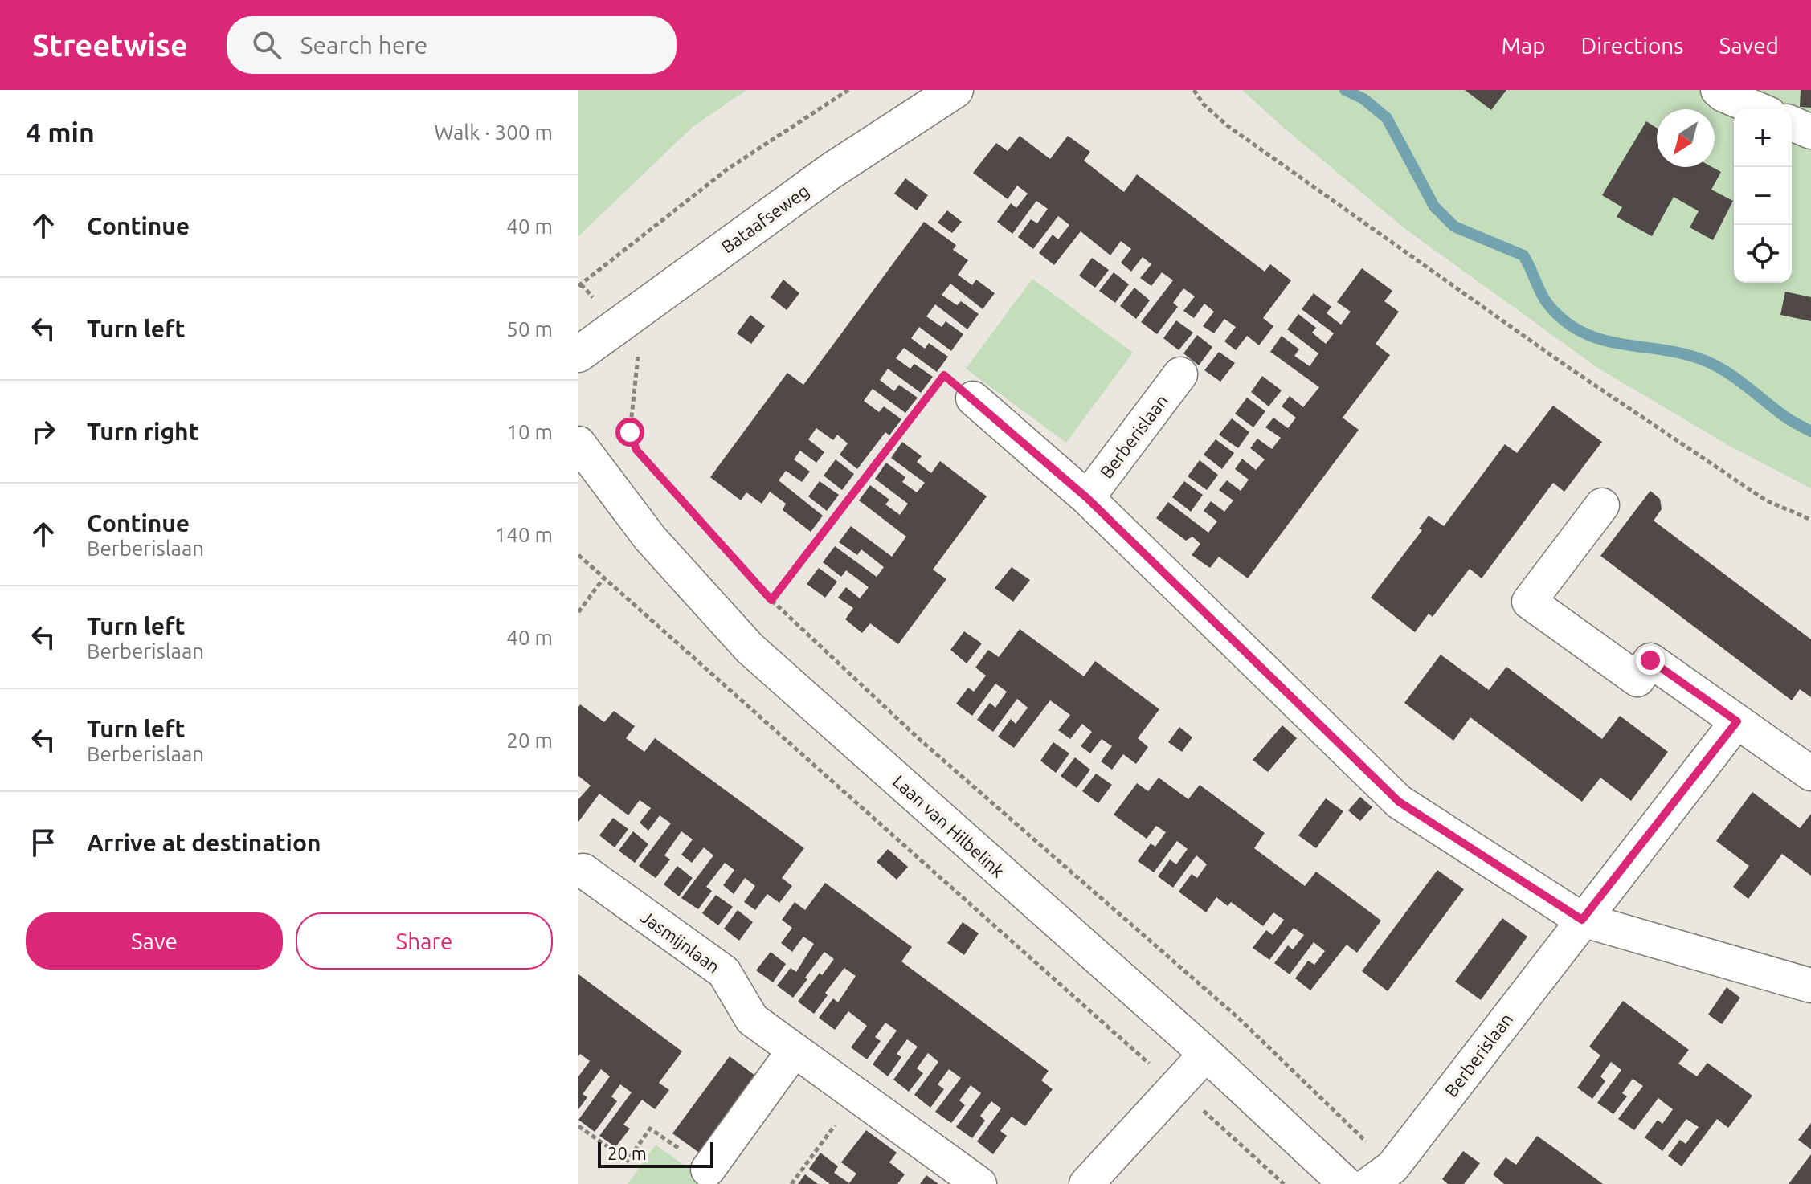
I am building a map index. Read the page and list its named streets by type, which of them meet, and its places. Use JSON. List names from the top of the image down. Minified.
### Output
{"streets":{"main road":["Bataafseweg"],"street":["Berberislaan","Laan van Hilbelink","Jasmijnlaan"]},"scale_bar":"20 m","north":"bottom left","page":{"header":"Streetwise","search":"Search here","nav":["Map","Directions","Saved"],"heading":["4 min","Walk · 300 m"],"map_buttons":["+","−"],"list":[["Continue","40 m"],["Turn left","50 m"],["Turn right","10 m"],["Continue","Berberislaan","140 m"],["Turn left","Berberislaan","40 m"],["Turn left","Berberislaan","20 m"],"Arrive at destination"],"buttons":["Save","Share"],"scale":"20 m"}}
